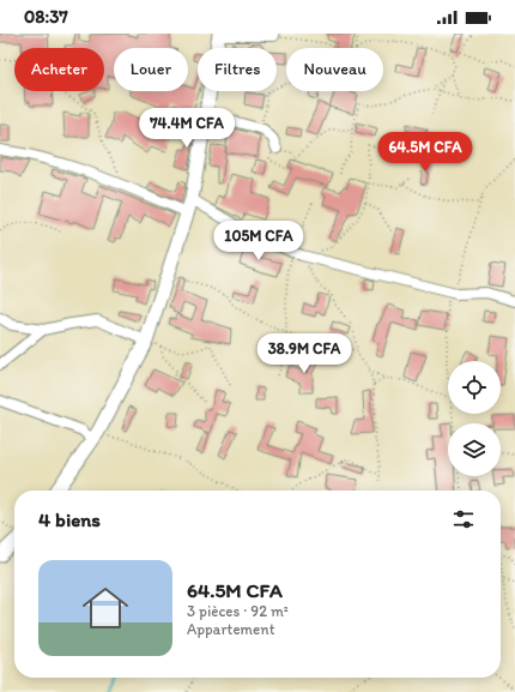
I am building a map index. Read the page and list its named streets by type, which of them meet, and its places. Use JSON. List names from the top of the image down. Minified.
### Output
{"page":{"status":"08:37","chip":["Acheter","Louer","Filtres","Nouveau"],"price":["74.4M CFA","64.5M CFA","105M CFA","38.9M CFA"],"heading":"4 biens","list":[{"name":"64.5M CFA","note":"3 pièces · 92 m² · Appartement"}]}}
